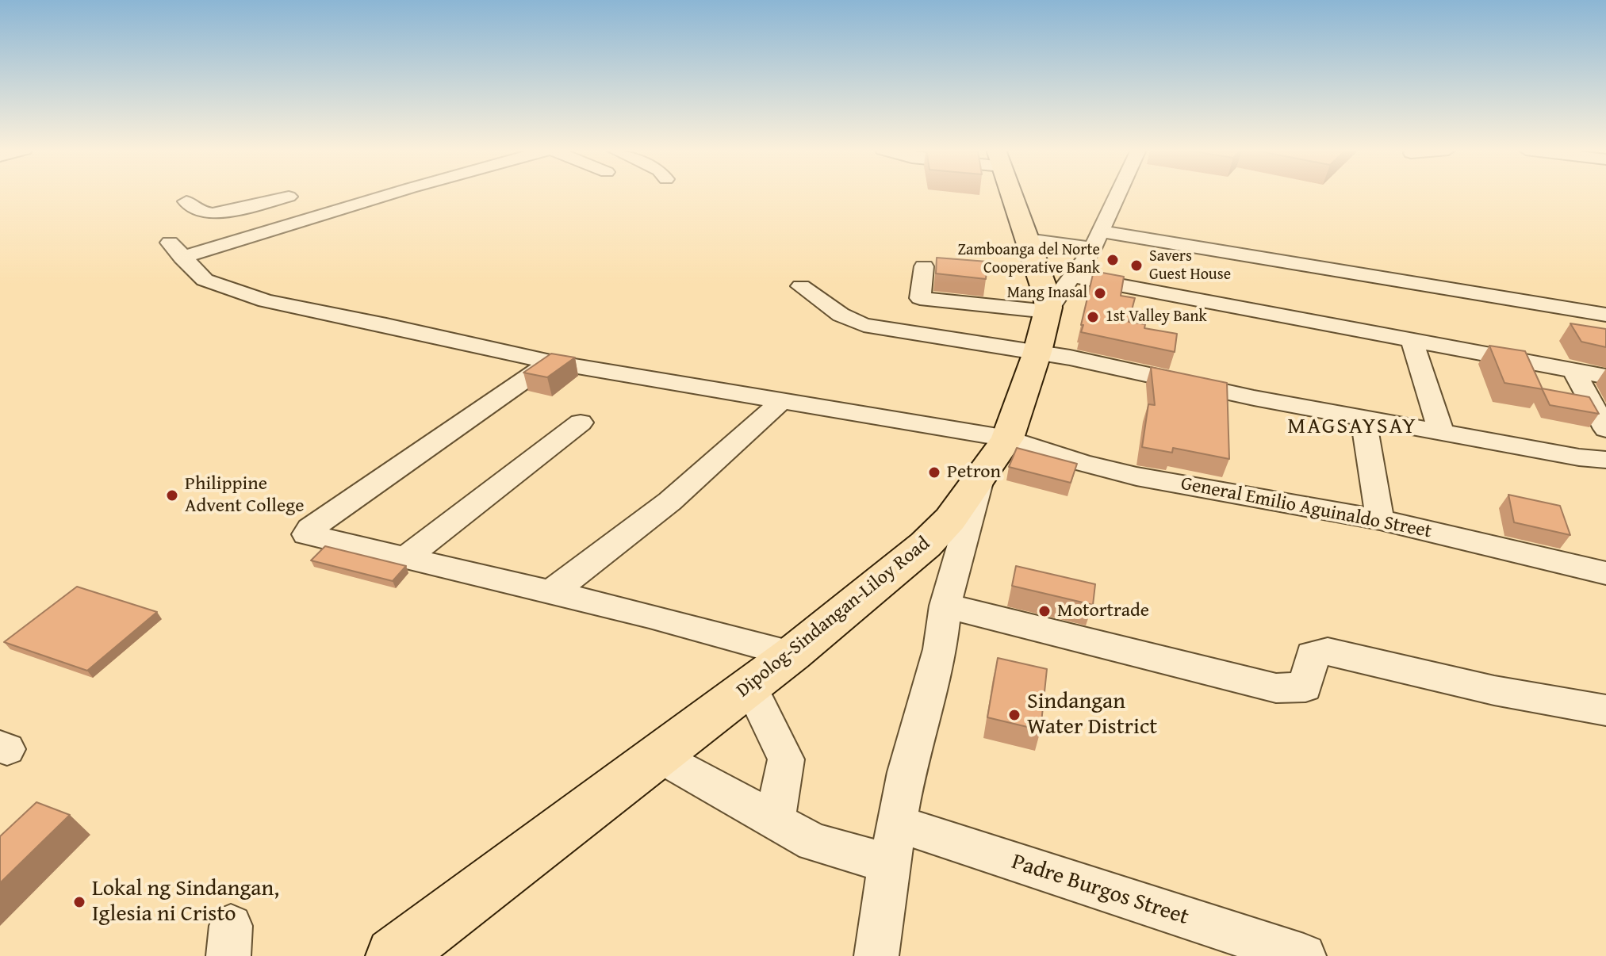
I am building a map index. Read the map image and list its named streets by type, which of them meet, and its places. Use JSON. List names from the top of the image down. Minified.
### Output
{"streets":{"highway":["Dipolog-Sindangan-Liloy Road"],"street":["General Emilio Aguinaldo Street","Padre Burgos Street"]},"crossings":[["General Emilio Aguinaldo Street","Dipolog-Sindangan-Liloy Road"],["Dipolog-Sindangan-Liloy Road","Padre Burgos Street"]],"districts":["MAGSAYSAY"],"places":["Zamboanga del Norte Cooperative Bank","Savers Guest House","Mang Inasal","1st Valley Bank","Petron","Philippine Advent College","Motortrade","Sindangan Water District","Lokal ng Sindangan, Iglesia ni Cristo"]}
